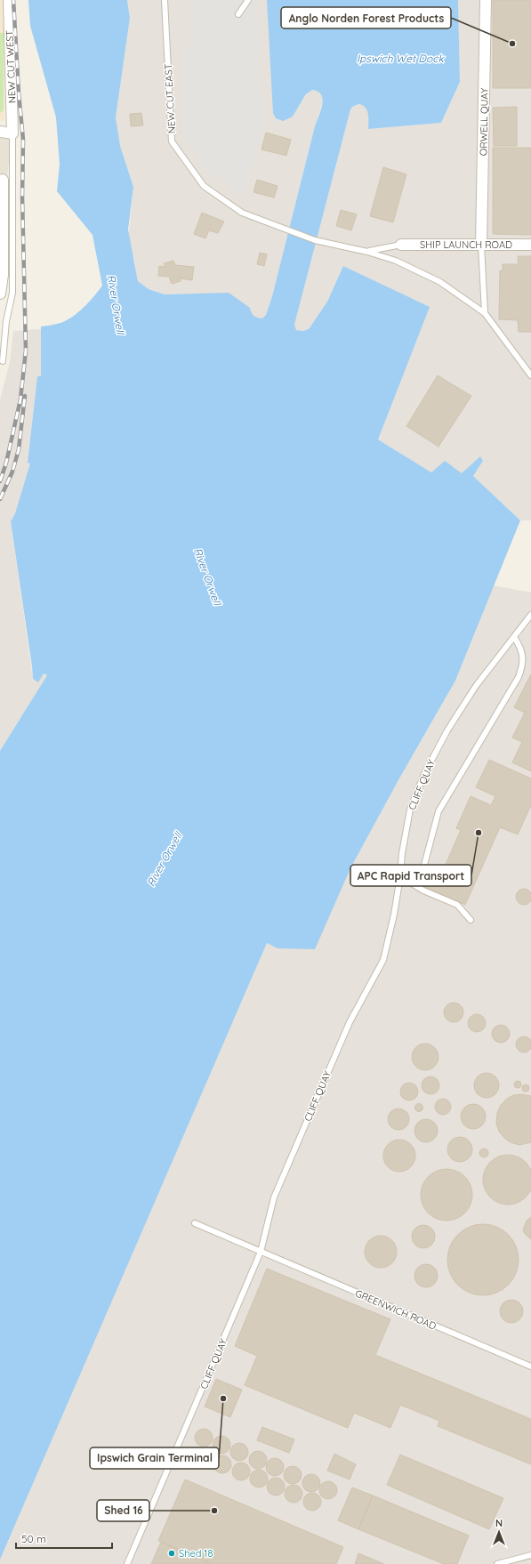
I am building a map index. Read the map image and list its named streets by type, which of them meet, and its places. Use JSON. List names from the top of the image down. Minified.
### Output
{"streets":{"street":["NEW CUT WEST","ORWELL QUAY","SHIP LAUNCH ROAD"],"lane":["NEW CUT EAST","CLIFF QUAY","GREENWICH ROAD"]},"crossings":[["ORWELL QUAY","SHIP LAUNCH ROAD"],["CLIFF QUAY","GREENWICH ROAD"]],"water":["Ipswich Wet Dock","River Orwell"],"places":["Anglo Norden Forest Products","APC Rapid Transport","Ipswich Grain Terminal","Shed 16","Shed 18"],"scale_bar":"50 m","north":"top"}
